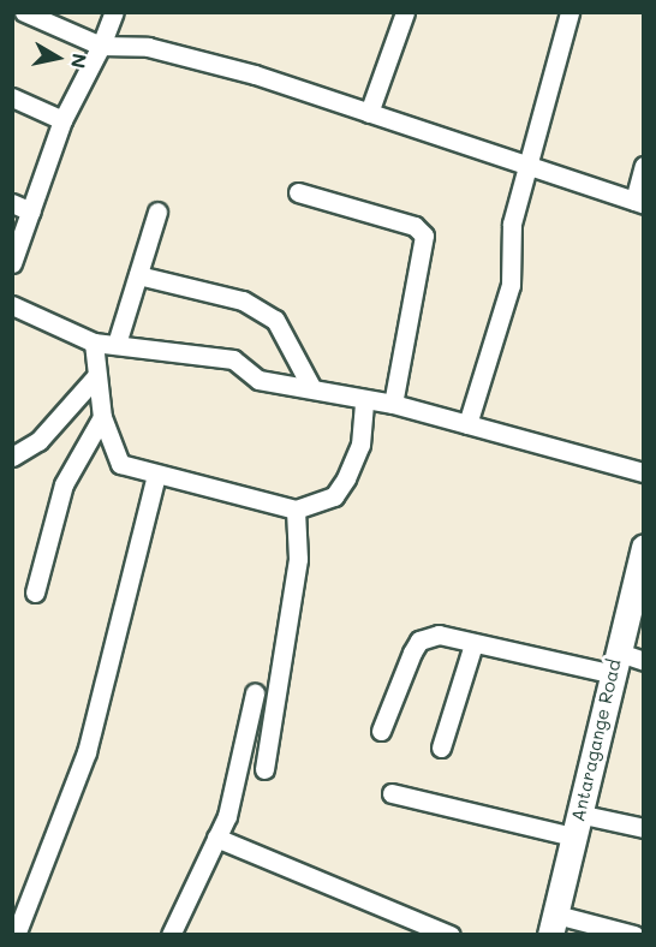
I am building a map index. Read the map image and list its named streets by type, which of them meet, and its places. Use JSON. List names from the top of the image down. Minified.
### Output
{"streets":{"street":["Antaragange Road"]},"north":"right"}
